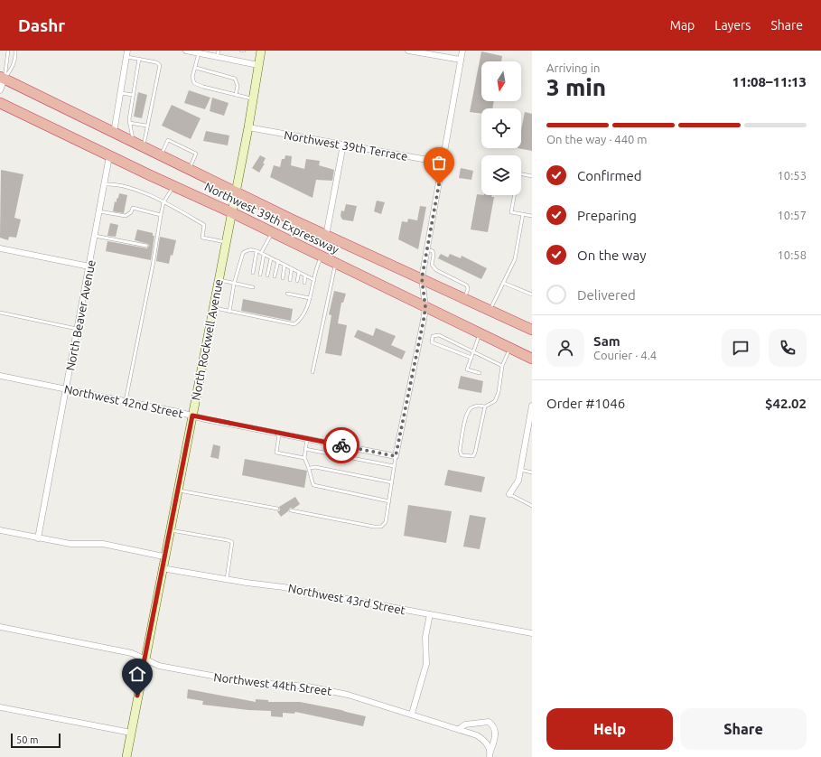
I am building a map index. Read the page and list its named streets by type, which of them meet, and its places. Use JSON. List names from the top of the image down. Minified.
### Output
{"streets":{"highway":["Northwest 39th Expressway"],"main road":["North Rockwell Avenue"],"street":["Northwest 39th Terrace","North Beaver Avenue","Northwest 42nd Street","Northwest 43rd Street","Northwest 44th Street"]},"crossings":[["Northwest 39th Terrace","North Rockwell Avenue"],["Northwest 39th Expressway","North Beaver Avenue"],["Northwest 39th Expressway","North Rockwell Avenue"],["North Beaver Avenue","Northwest 42nd Street"],["North Rockwell Avenue","Northwest 42nd Street"],["North Rockwell Avenue","Northwest 43rd Street"],["North Rockwell Avenue","Northwest 44th Street"]],"scale_bar":"50 m","north":"bottom","page":{"header":"Dashr","nav":["Map","Layers","Share"],"heading":["3 min","Arriving in","11:08–11:13"],"panel":["Sam","Courier · 4.4","Order #1046","$42.02"],"bar":"On the way · 440 m","list":[["Confirmed","10:53"],["Preparing","10:57"],["On the way","10:58"],"Delivered"],"buttons":["Help","Share"],"scale":"50 m"}}
